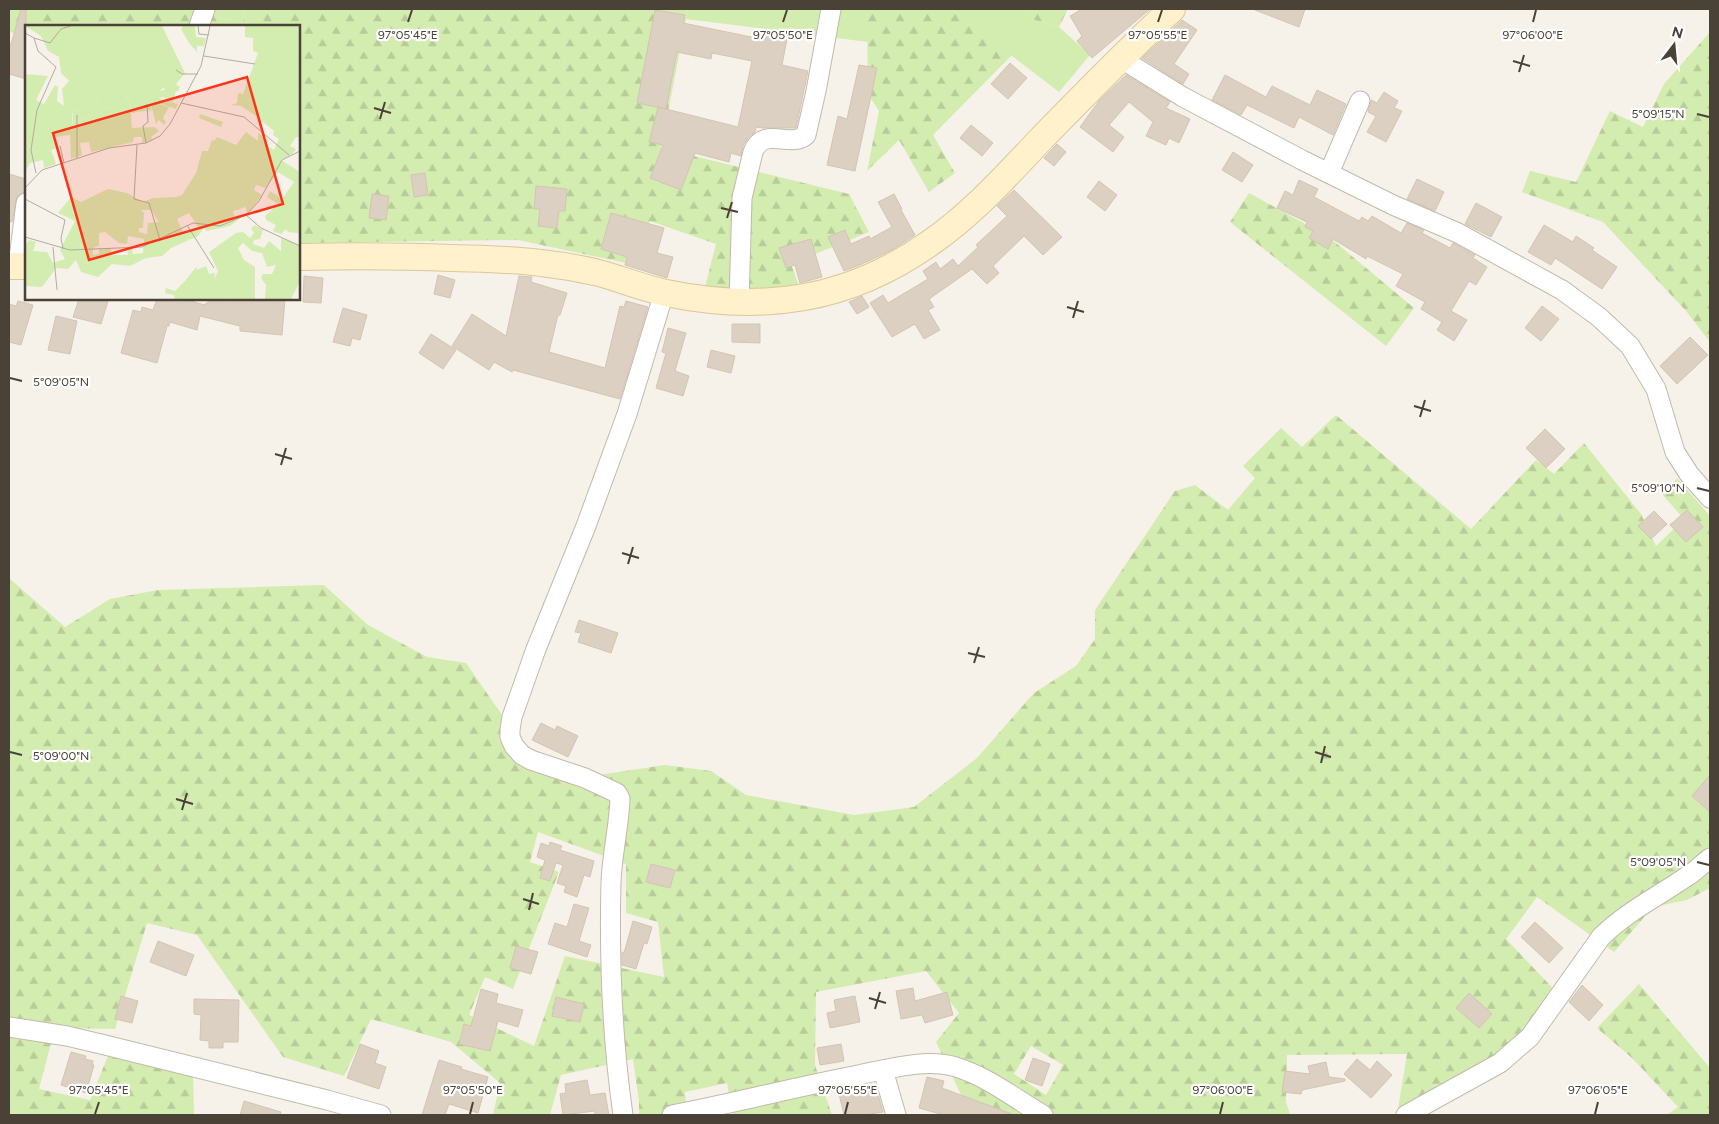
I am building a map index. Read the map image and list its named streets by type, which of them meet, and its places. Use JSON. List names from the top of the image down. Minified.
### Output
{"north":"top","coordinates":["97°05'45\"E","97°05'50\"E","97°05'55\"E","97°06'00\"E","5°09'15\"N","5°09'05\"N","5°09'10\"N","5°09'00\"N","97°06'05\"E"]}
